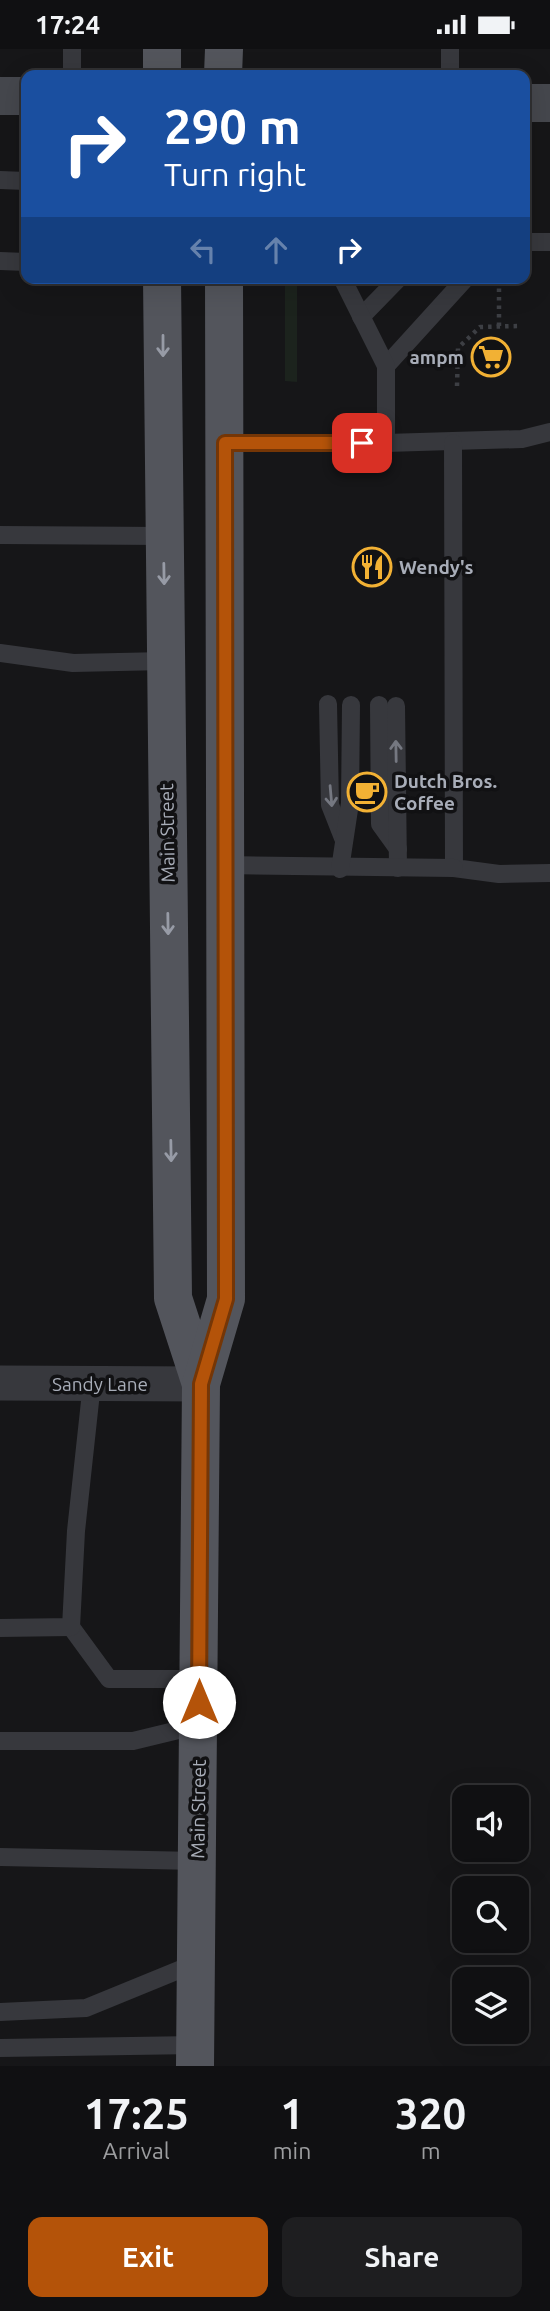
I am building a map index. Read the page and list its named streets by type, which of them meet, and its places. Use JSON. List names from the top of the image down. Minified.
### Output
{"streets":{"main road":["Main Street"],"street":["Sandy Lane"]},"crossings":[["Main Street","Sandy Lane"]],"places":{"supermarket":["ampm"],"restaurant":["Wendy's"],"cafe":["Dutch Bros. Coffee"]},"page":{"status":"17:24","turn":["290 m","Turn right"],"eta":["17:25","Arrival","1","min","320","m"],"buttons":["Exit","Share"]}}
